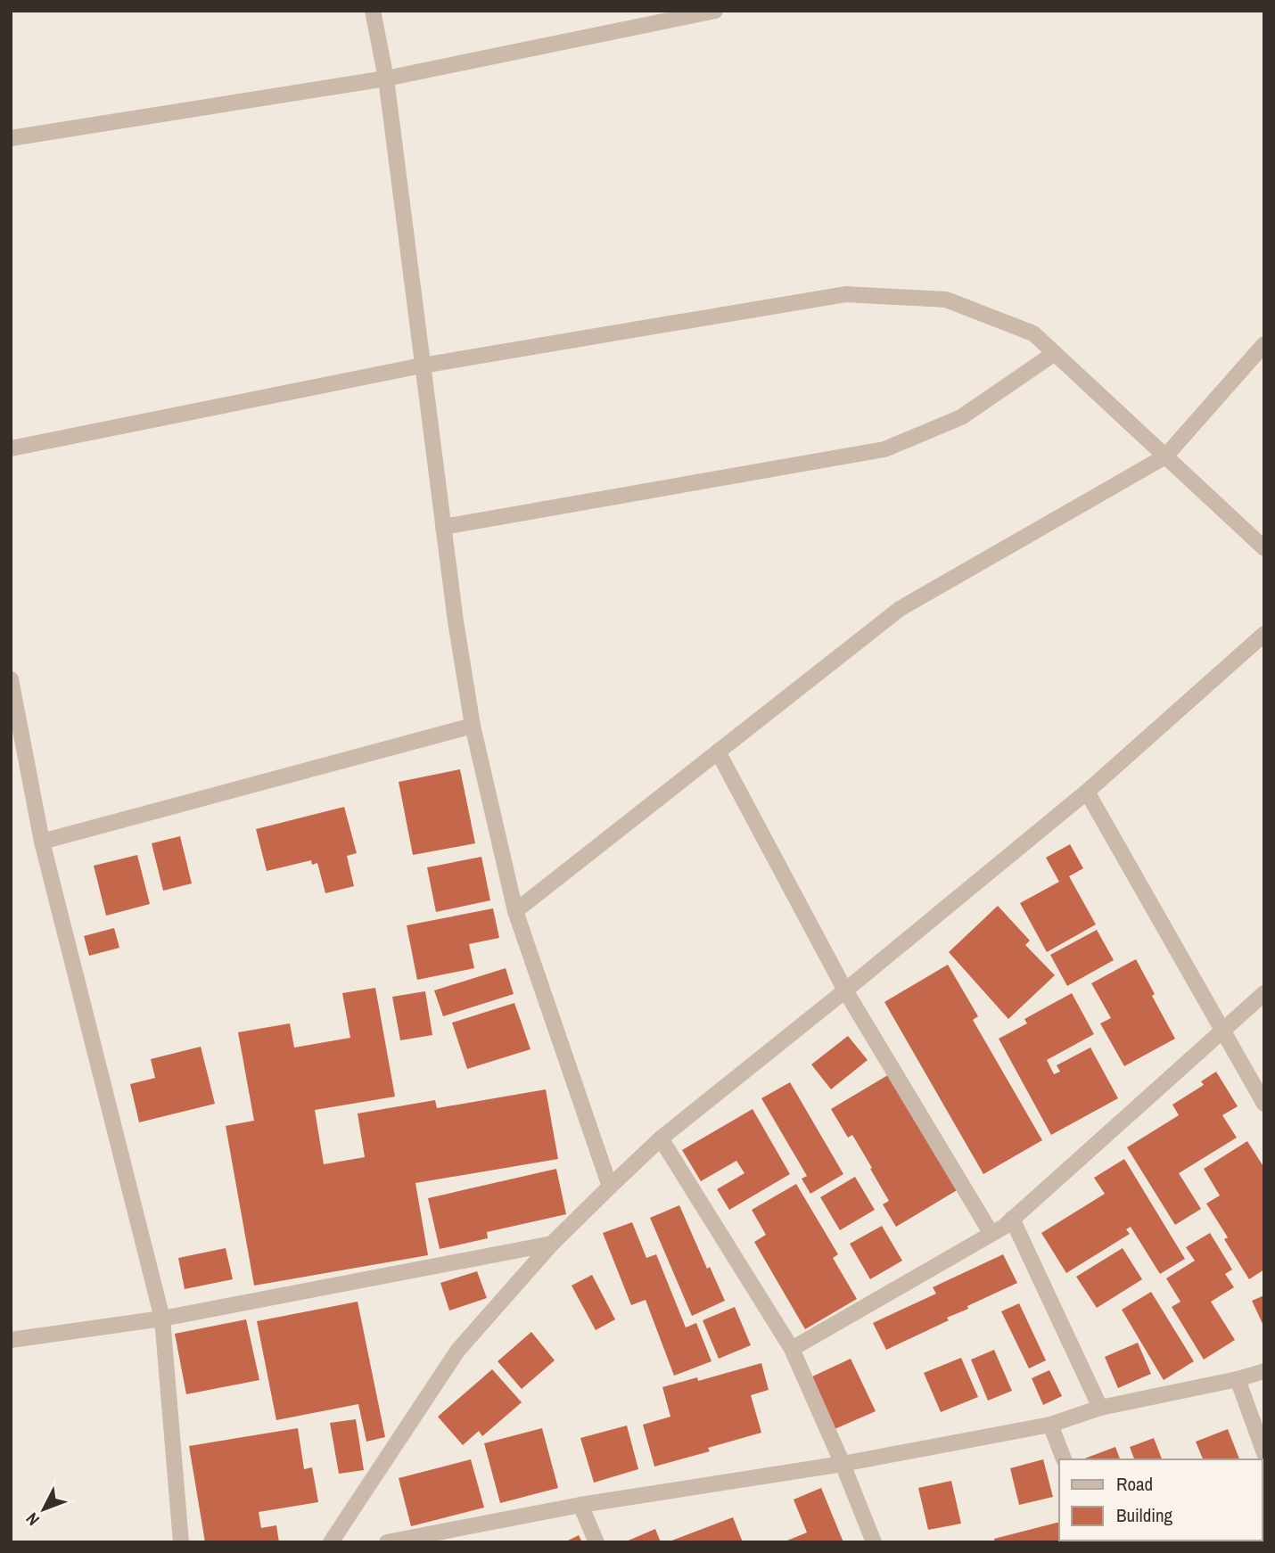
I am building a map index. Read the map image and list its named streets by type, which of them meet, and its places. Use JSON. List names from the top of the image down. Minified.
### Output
{"legend":["Road","Building"],"north":"bottom left"}
